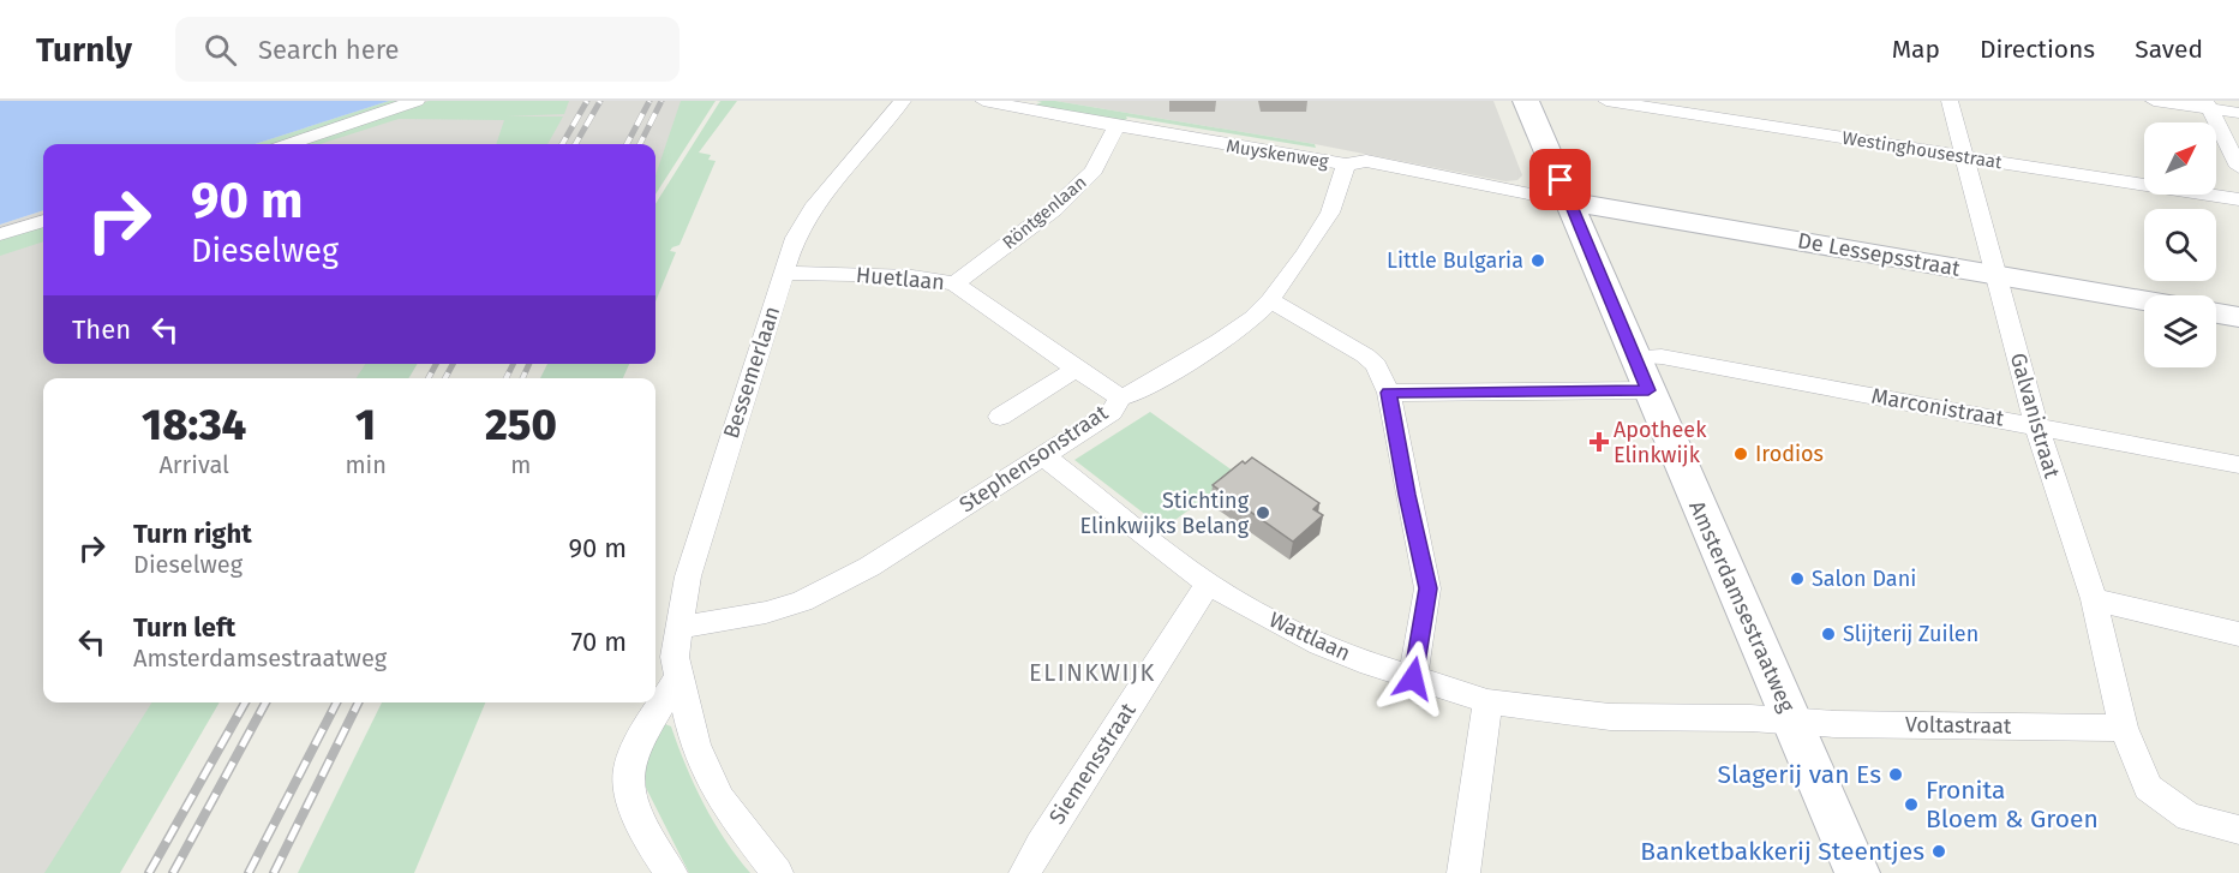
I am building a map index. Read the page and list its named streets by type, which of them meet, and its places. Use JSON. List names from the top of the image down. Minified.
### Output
{"streets":{"main road":["De Lessepsstraat","Amsterdamsestraatweg"],"street":["Westinghousestraat","Muyskenweg","Röntgenlaan","Huetlaan","Bessemerlaan","Marconistraat","Galvanistraat","Stephensonstraat","Wattlaan","Voltastraat","Siemensstraat"]},"crossings":[["Westinghousestraat","Galvanistraat"],["Muyskenweg","Röntgenlaan"],["Muyskenweg","De Lessepsstraat"],["Muyskenweg","Stephensonstraat"],["Muyskenweg","Amsterdamsestraatweg"],["Röntgenlaan","Huetlaan"],["De Lessepsstraat","Galvanistraat"],["De Lessepsstraat","Amsterdamsestraatweg"],["Huetlaan","Bessemerlaan"],["Huetlaan","Stephensonstraat"],["Bessemerlaan","Stephensonstraat"],["Marconistraat","Galvanistraat"],["Marconistraat","Amsterdamsestraatweg"],["Galvanistraat","Voltastraat"],["Stephensonstraat","Wattlaan"],["Amsterdamsestraatweg","Wattlaan"],["Amsterdamsestraatweg","Voltastraat"],["Wattlaan","Voltastraat"],["Wattlaan","Siemensstraat"]],"districts":["ELINKWIJK"],"places":{"other":["Little Bulgaria","Irodios","Stichting Elinkwijks Belang","Salon Dani","Slijterij Zuilen","Slagerij van Es","Fronita Bloem & Groen","Banketbakkerij Steentjes"],"health":["Apotheek Elinkwijk"]},"north":"top right","page":{"header":"Turnly","search":"Search here","nav":["Map","Directions","Saved"],"turn":["90 m","Dieselweg"],"then":"Then","eta":["18:34","Arrival","1","min","250","m"],"list":[{"name":"Turn right","note":"Dieselweg","value":"90 m"},{"name":"Turn left","note":"Amsterdamsestraatweg","value":"70 m"}]}}
